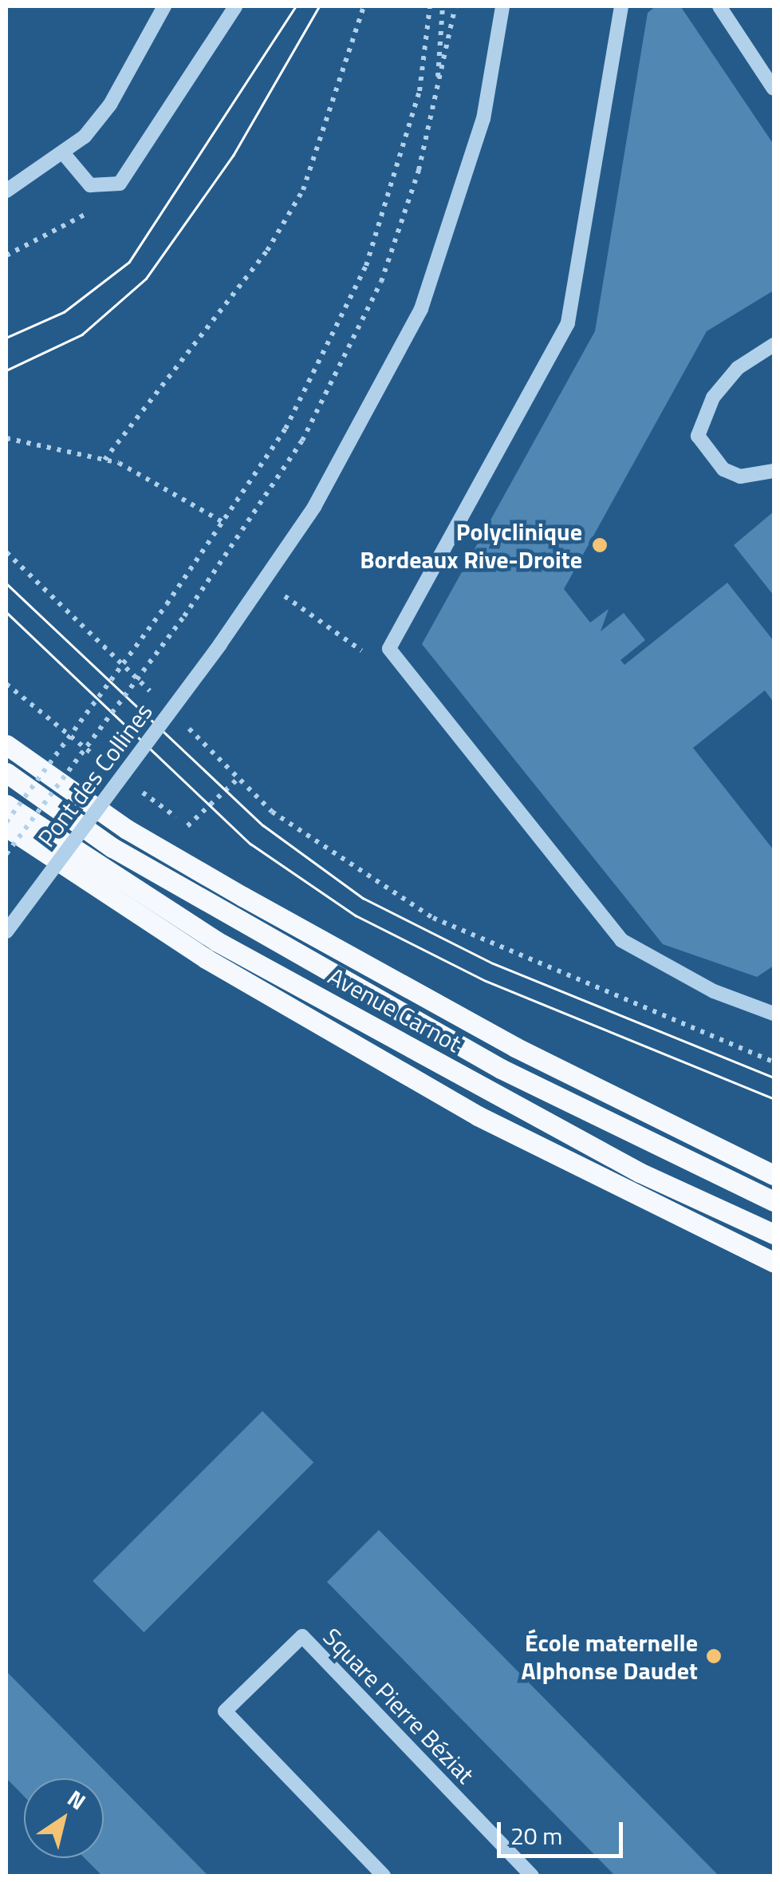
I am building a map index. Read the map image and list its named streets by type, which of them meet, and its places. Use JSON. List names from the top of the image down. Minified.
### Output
{"streets":{"main road":["Avenue Carnot"],"street":["Pont des Collines","Square Pierre Béziat"]},"places":["Polyclinique Bordeaux Rive-Droite","École maternelle Alphonse Daudet"],"scale_bar":"20 m","north":"top right"}
